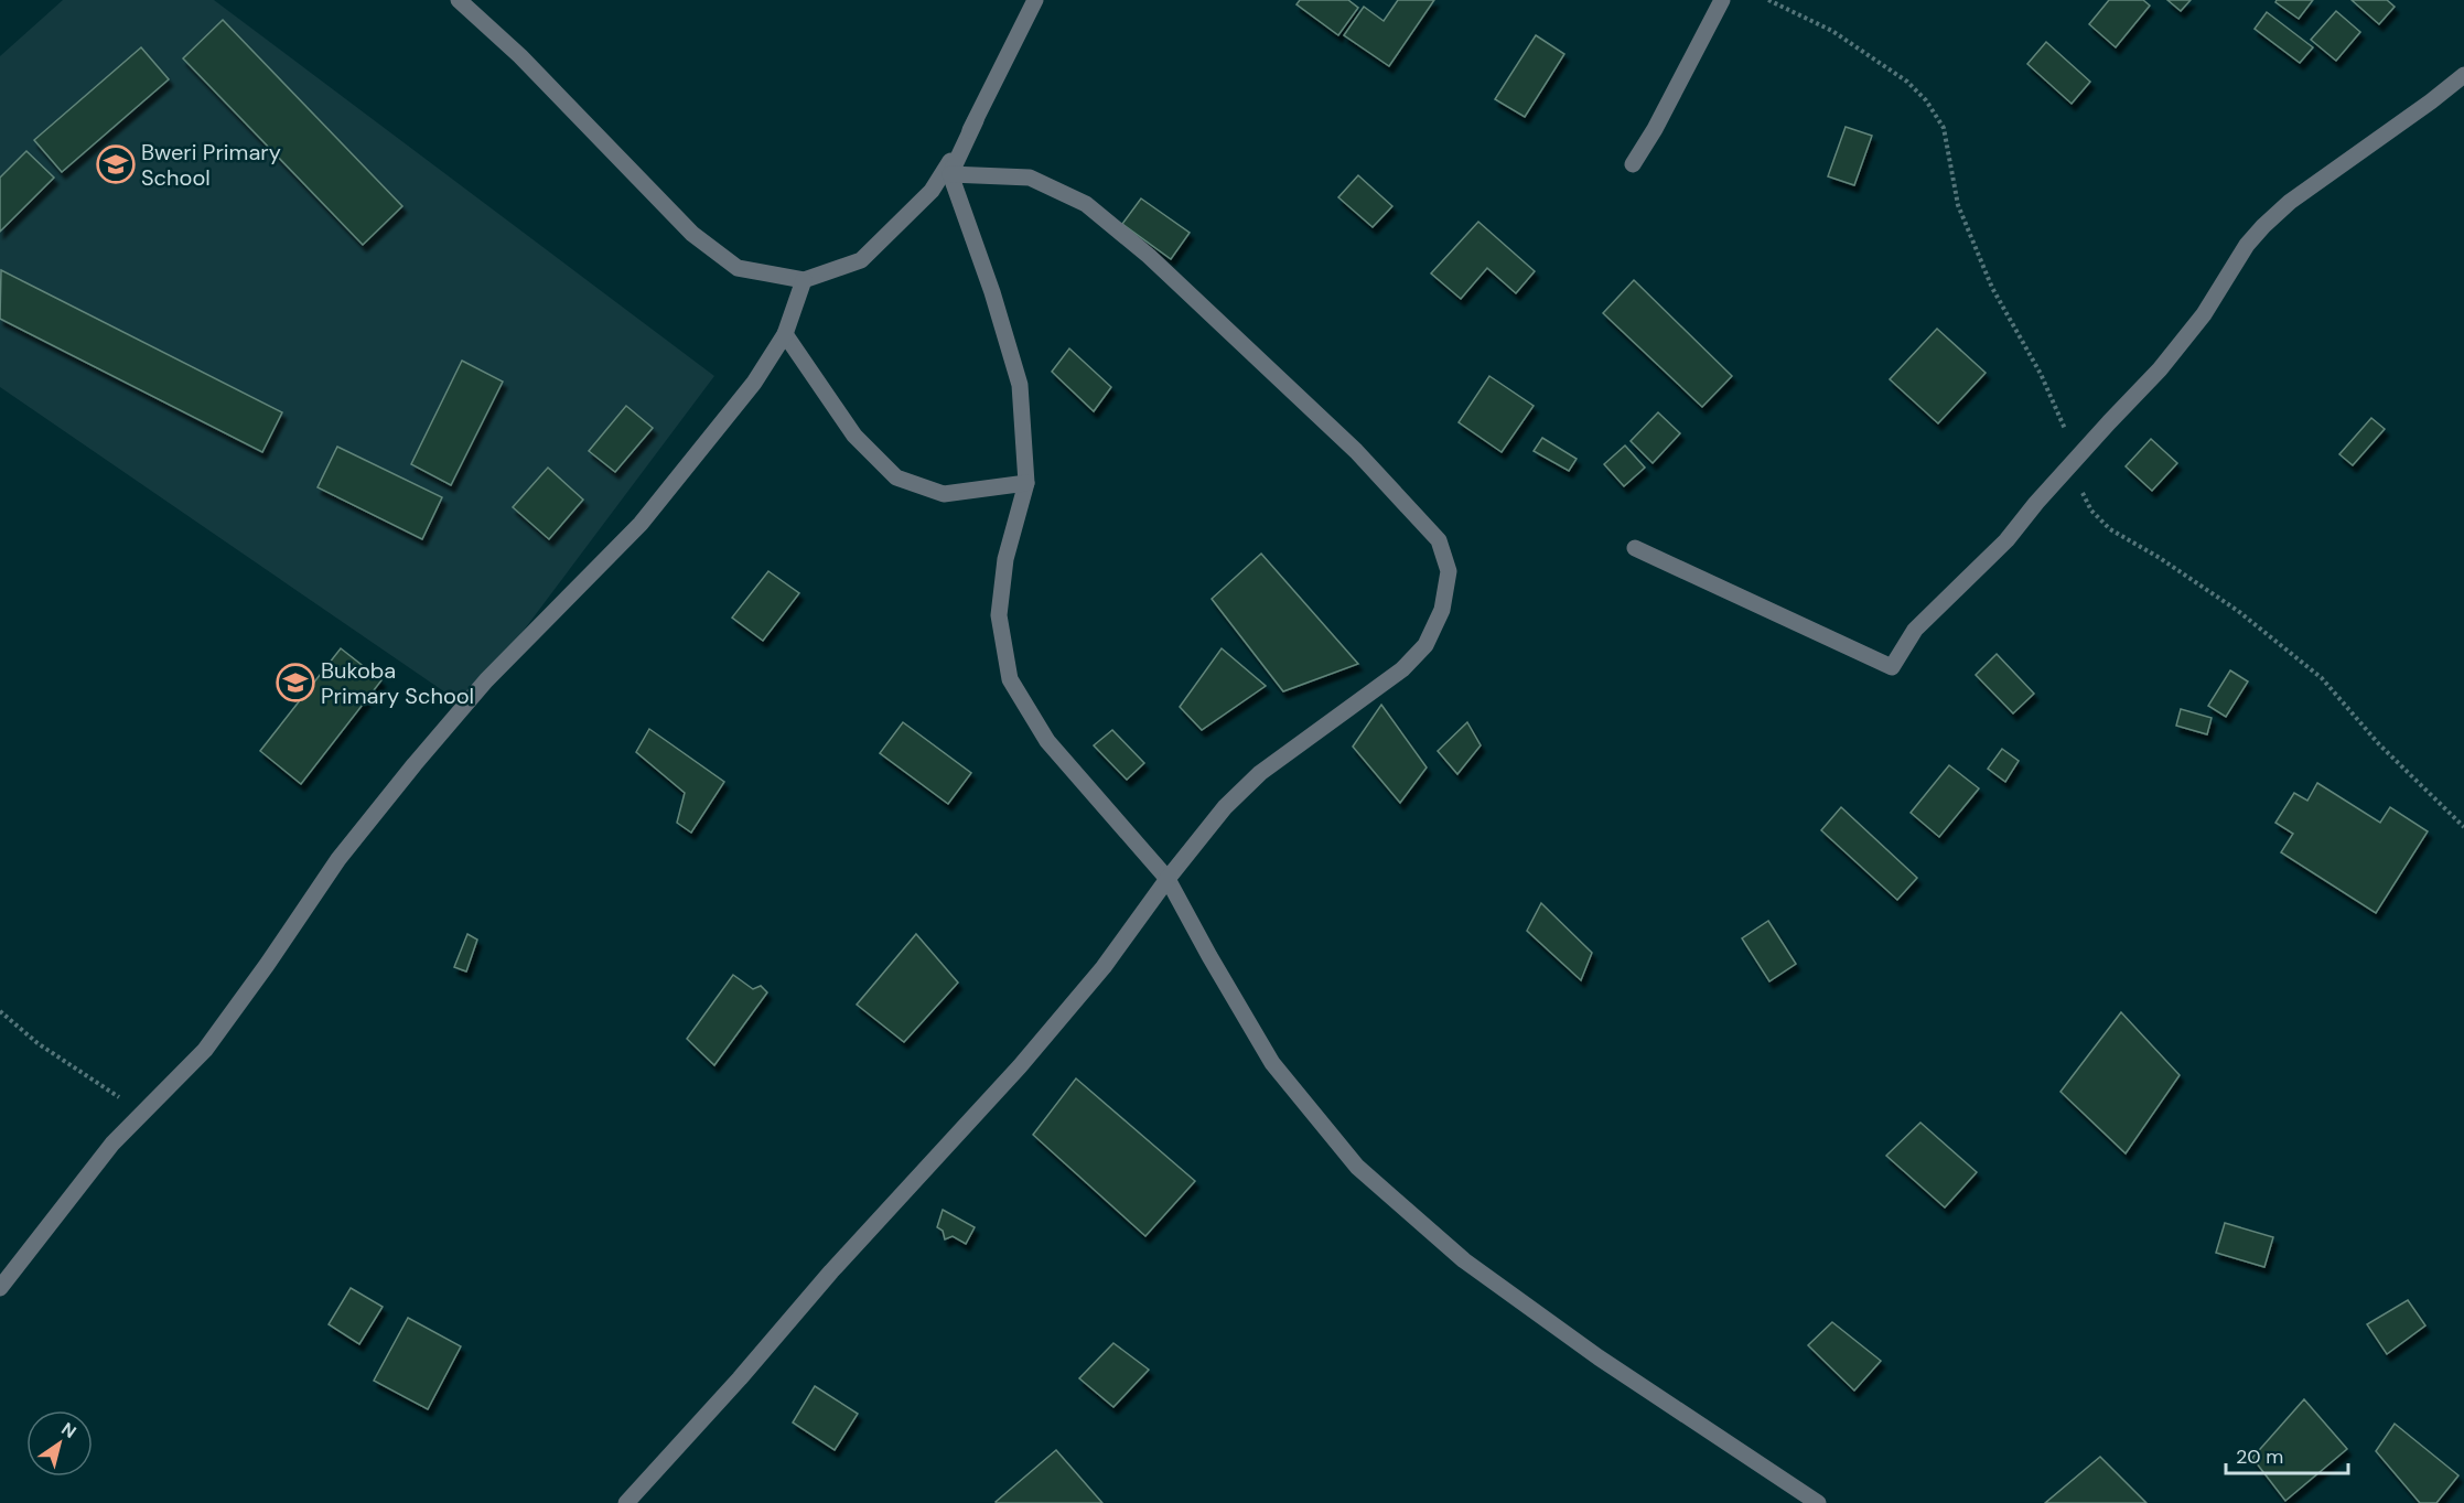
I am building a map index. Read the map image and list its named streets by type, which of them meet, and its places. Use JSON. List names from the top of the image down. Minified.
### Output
{"places":{"school or university":["Bweri Primary School","Bukoba Primary School"]},"scale_bar":"20 m","north":"top right"}
